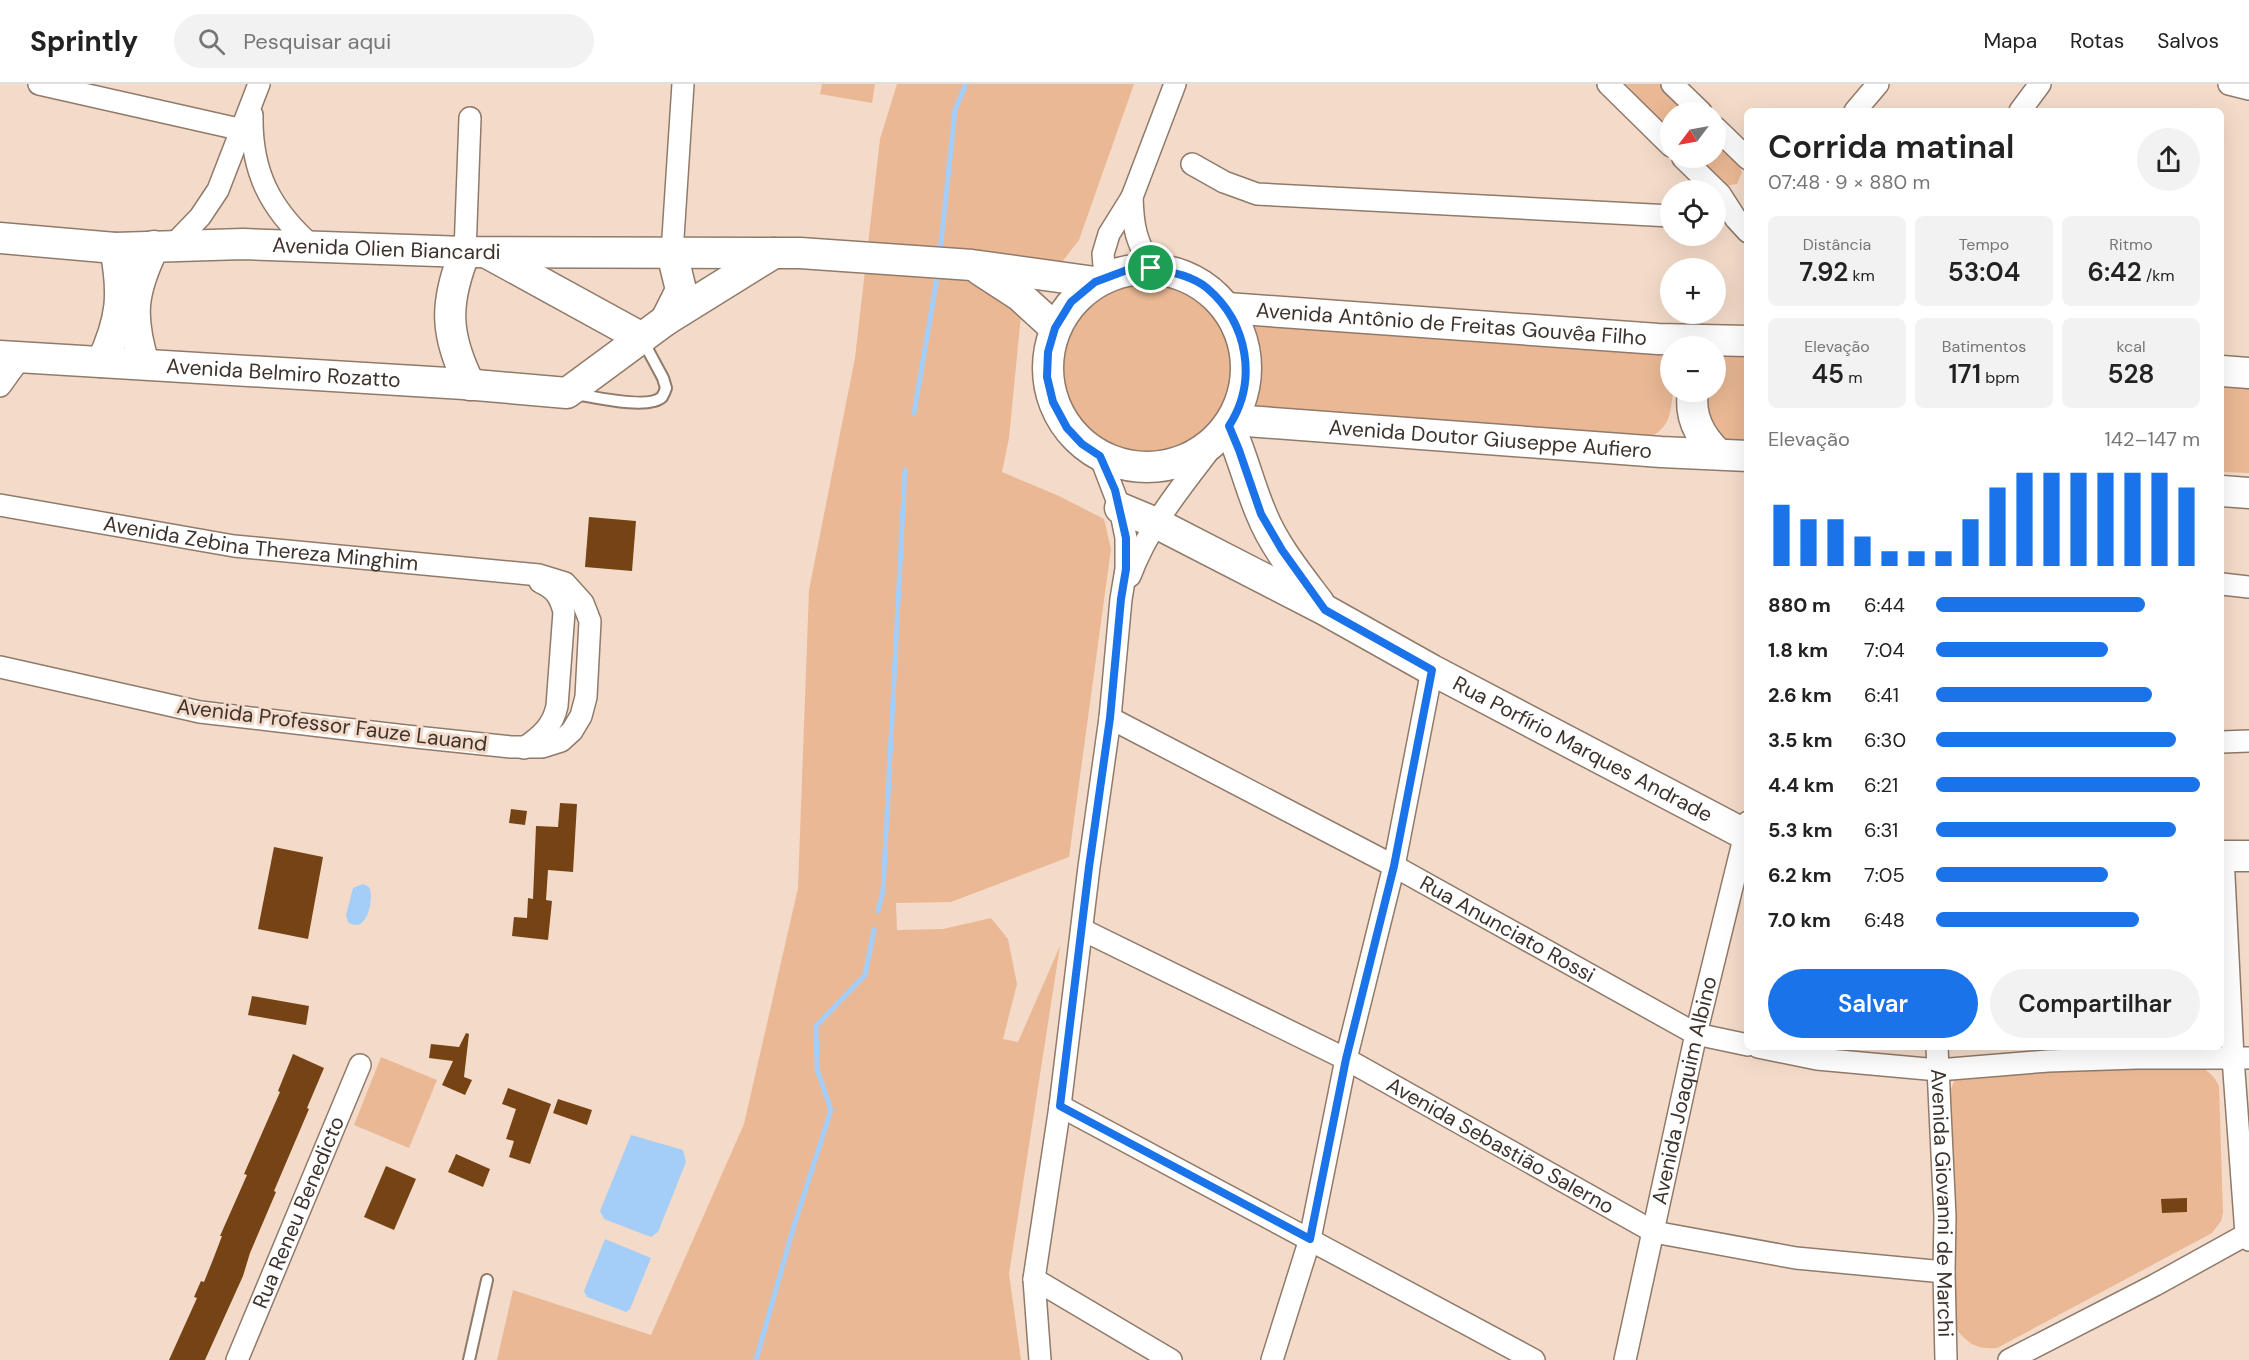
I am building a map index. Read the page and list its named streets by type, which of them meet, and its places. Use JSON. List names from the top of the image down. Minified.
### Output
{"streets":{"street":["Avenida Olien Biancardi","Avenida Antônio de Freitas Gouvêa Filho","Avenida Belmiro Rozatto","Avenida Doutor Giuseppe Aufiero","Avenida Zebina Thereza Minghim","Avenida Professor Fauze Lauand","Rua Porfírio Marques Andrade","Rua Anunciato Rossi","Avenida Joaquim Albino","Avenida Sebastião Salerno","Avenida Giovanni de Marchi","Rua Reneu Benedicto"]},"crossings":[["Avenida Olien Biancardi","Avenida Antônio de Freitas Gouvêa Filho"],["Avenida Olien Biancardi","Avenida Doutor Giuseppe Aufiero"],["Avenida Olien Biancardi","Rua Porfírio Marques Andrade"],["Avenida Antônio de Freitas Gouvêa Filho","Avenida Doutor Giuseppe Aufiero"],["Avenida Antônio de Freitas Gouvêa Filho","Rua Porfírio Marques Andrade"],["Avenida Doutor Giuseppe Aufiero","Rua Porfírio Marques Andrade"],["Avenida Zebina Thereza Minghim","Avenida Professor Fauze Lauand"],["Rua Anunciato Rossi","Avenida Joaquim Albino"],["Avenida Joaquim Albino","Avenida Sebastião Salerno"],["Avenida Sebastião Salerno","Avenida Giovanni de Marchi"]],"north":"bottom left","page":{"header":"Sprintly","search":"Pesquisar aqui","nav":["Mapa","Rotas","Salvos"],"map_buttons":["+","−"],"heading":["Corrida matinal","07:48 · 9 × 880 m"],"stats":[["Distância","7.92 km"],["Tempo","53:04"],["Ritmo","6:42 /km"],["Elevação","45 m"],["Batimentos","171 bpm"],["kcal","528"]],"chart":["Elevação","142–147 m"],"list":[{"name":"880 m","note":"6:44"},{"name":"1.8 km","note":"7:04"},{"name":"2.6 km","note":"6:41"},{"name":"3.5 km","note":"6:30"},{"name":"4.4 km","note":"6:21"},{"name":"5.3 km","note":"6:31"},{"name":"6.2 km","note":"7:05"},{"name":"7.0 km","note":"6:48"}],"buttons":["Salvar","Compartilhar"]}}
